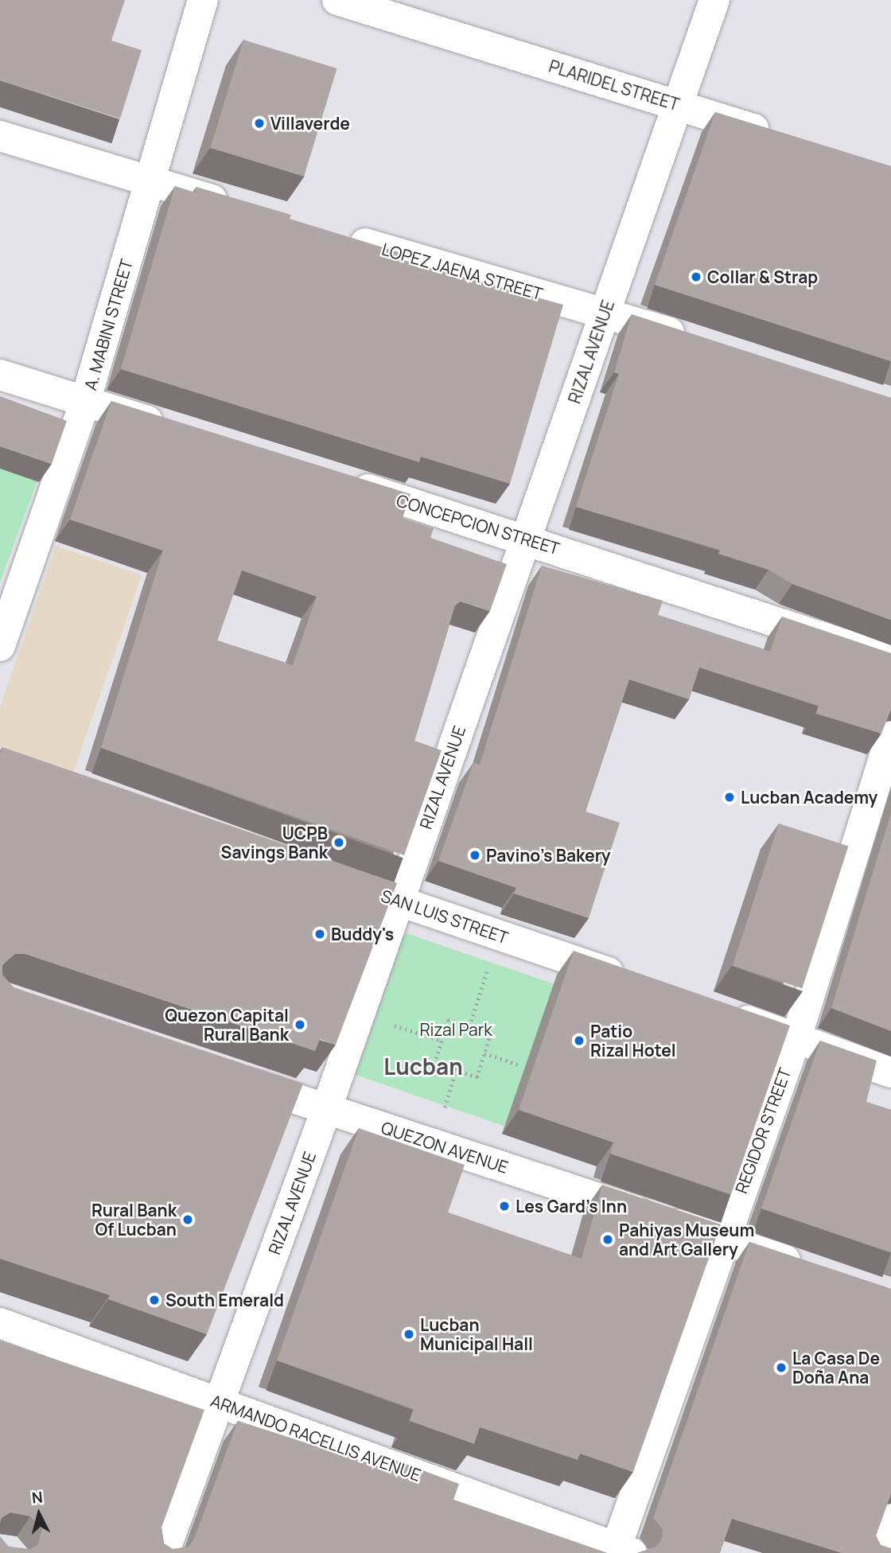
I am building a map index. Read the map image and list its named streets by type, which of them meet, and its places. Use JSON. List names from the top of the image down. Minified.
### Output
{"streets":{"street":["PLARIDEL STREET","LOPEZ JAENA STREET","A. MABINI STREET","RIZAL AVENUE","CONCEPCION STREET","SAN LUIS STREET","REGIDOR STREET","QUEZON AVENUE","ARMANDO RACELLIS AVENUE"]},"crossings":[["PLARIDEL STREET","RIZAL AVENUE"],["LOPEZ JAENA STREET","RIZAL AVENUE"],["RIZAL AVENUE","CONCEPCION STREET"],["RIZAL AVENUE","SAN LUIS STREET"],["RIZAL AVENUE","QUEZON AVENUE"],["RIZAL AVENUE","ARMANDO RACELLIS AVENUE"],["REGIDOR STREET","QUEZON AVENUE"],["REGIDOR STREET","ARMANDO RACELLIS AVENUE"]],"districts":["Lucban"],"parks":["Rizal Park"],"places":["Villaverde","Collar & Strap","Lucban Academy","UCPB Savings Bank","Pavino's Bakery","Buddy's","Quezon Capital Rural Bank","Patio Rizal Hotel","Les Gard's Inn","Rural Bank Of Lucban","Pahiyas Museum and Art Gallery","South Emerald","Lucban Municipal Hall","La Casa De Doña Ana"],"north":"top"}
